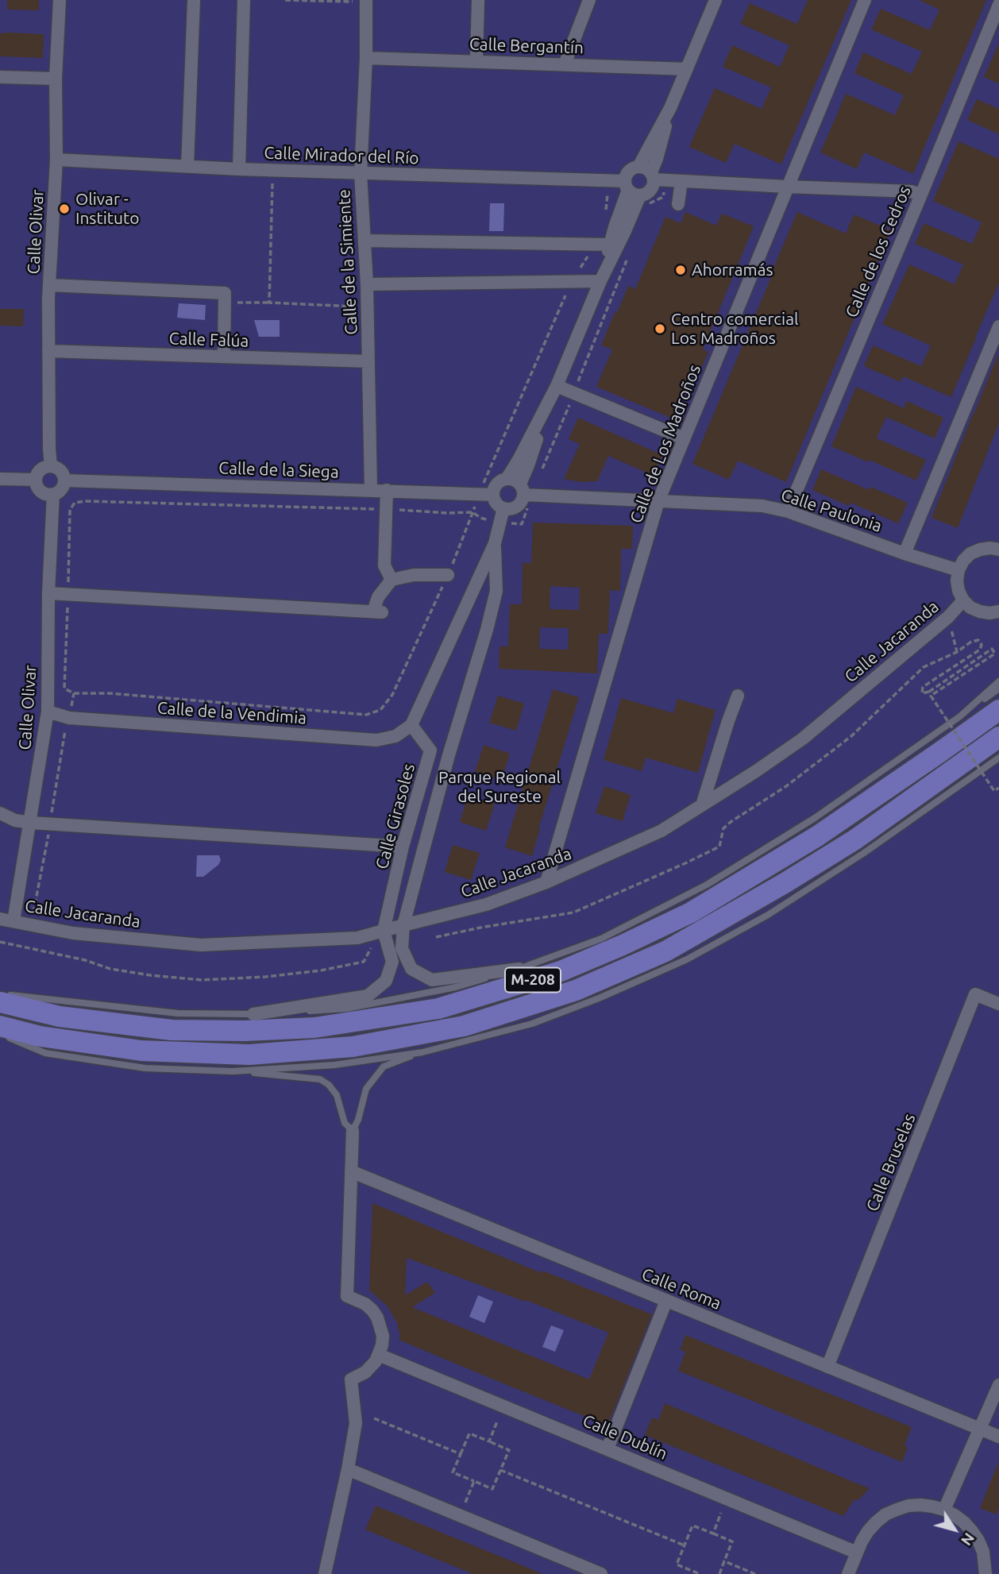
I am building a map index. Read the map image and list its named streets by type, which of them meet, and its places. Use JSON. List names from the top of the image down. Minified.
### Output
{"streets":{"main road":["M-208"],"street":["Calle Bergantín","Calle Mirador del Río","Calle Olivar","Calle de los Cedros","Calle de la Simiente","Calle Falúa","Calle de Los Madroños","Calle de la Siega","Calle Paulonia","Calle Jacaranda","Calle de la Vendimia","Calle Girasoles","Calle Bruselas","Calle Roma","Calle Dublín"]},"crossings":[["Calle Bergantín","Calle de la Simiente"],["Calle Mirador del Río","Calle Olivar"],["Calle Mirador del Río","Calle de la Simiente"],["Calle Olivar","Calle Falúa"],["Calle Olivar","Calle de la Siega"],["Calle Olivar","Calle Jacaranda"],["Calle Olivar","Calle de la Vendimia"],["Calle de los Cedros","Calle Paulonia"],["Calle de la Simiente","Calle Falúa"],["Calle de la Simiente","Calle de la Siega"],["Calle de Los Madroños","Calle Paulonia"],["Calle de Los Madroños","Calle Jacaranda"],["Calle de la Siega","Calle Paulonia"],["Calle Jacaranda","Calle Girasoles"],["Calle de la Vendimia","Calle Girasoles"],["Calle Bruselas","Calle Roma"]],"parks":["Parque Regional del Sureste"],"places":["Olivar - Instituto","Ahorramás","Centro comercial Los Madroños"],"north":"bottom right"}
